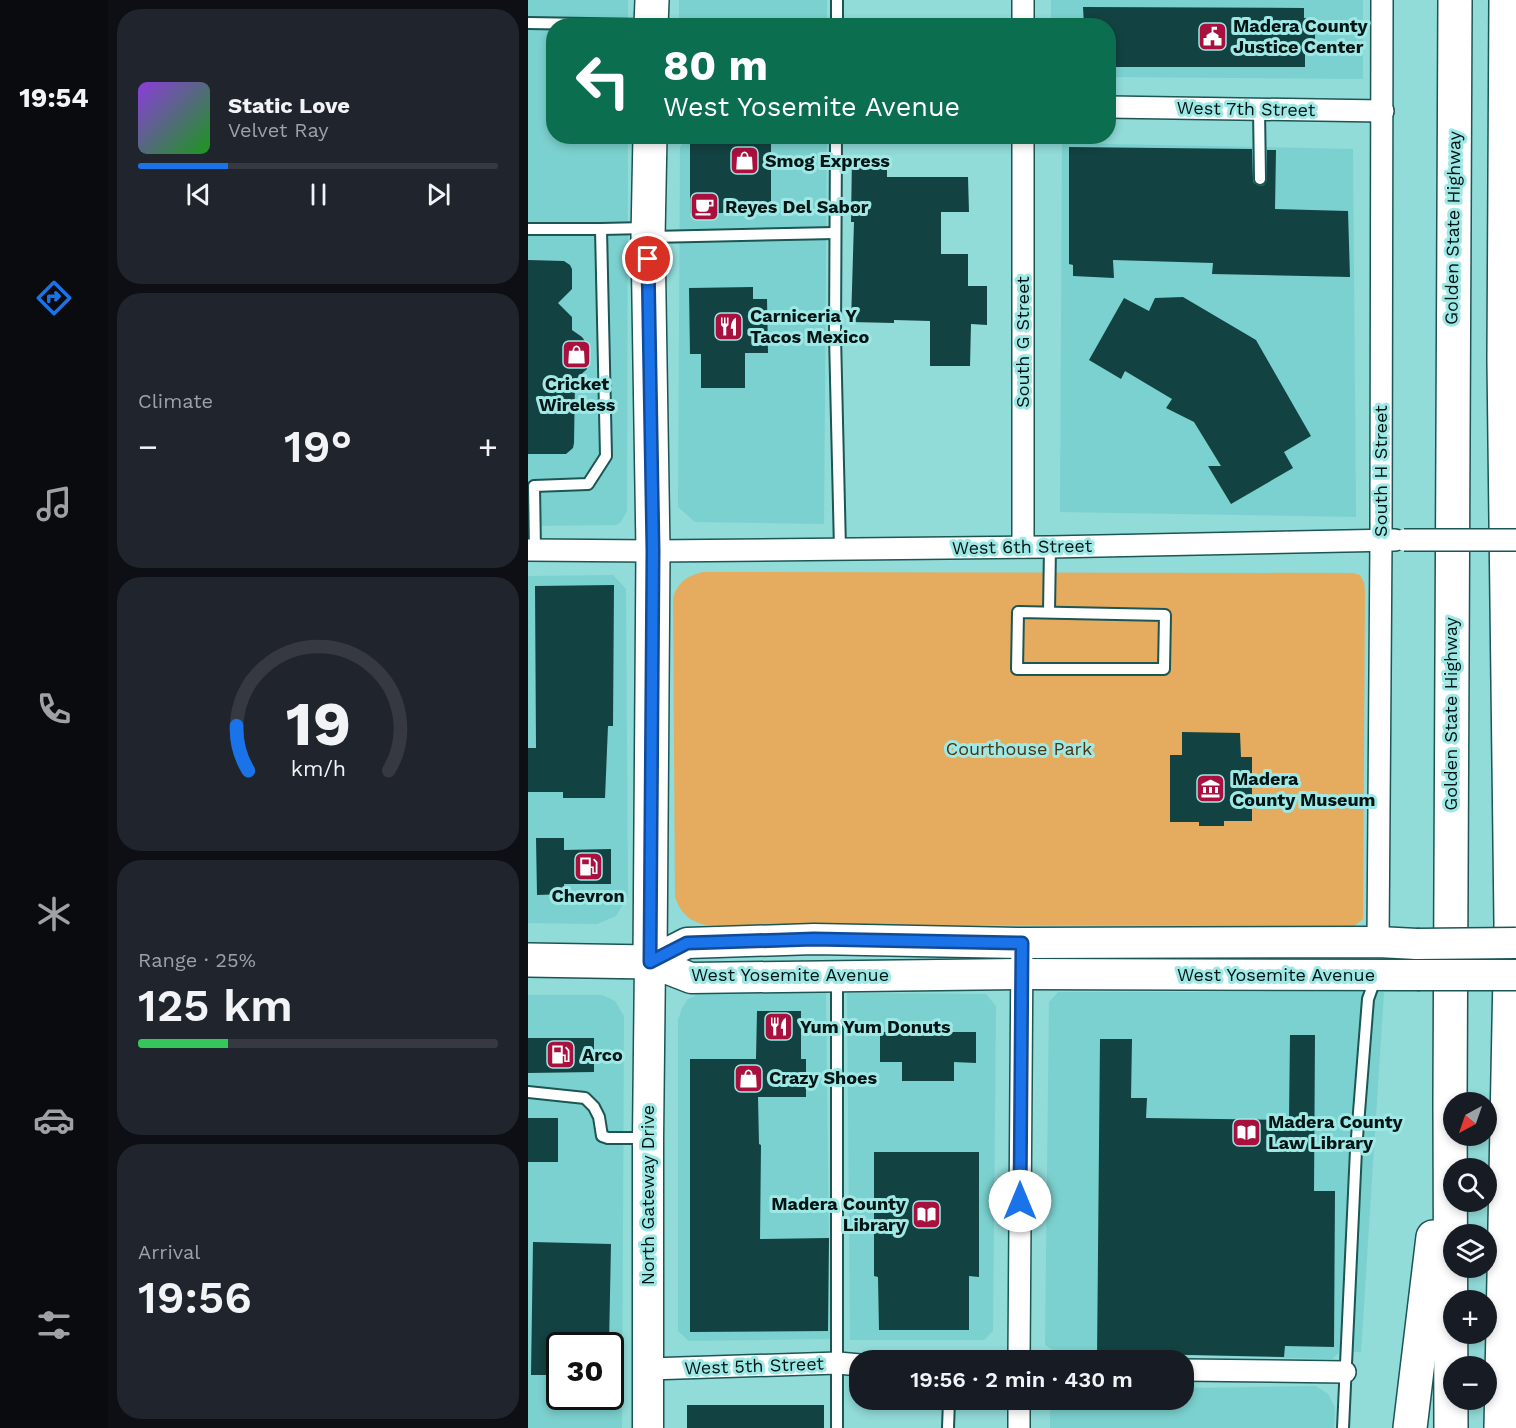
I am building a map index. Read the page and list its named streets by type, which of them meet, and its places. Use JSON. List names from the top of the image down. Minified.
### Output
{"streets":{"main road":["Golden State Highway","West Yosemite Avenue","North Gateway Drive"],"street":["West 7th Street","South G Street","South H Street","West 6th Street","West 5th Street"]},"crossings":[["West 7th Street","South H Street"],["South G Street","West 6th Street"],["South H Street","West 6th Street"],["South H Street","West Yosemite Avenue"],["West Yosemite Avenue","North Gateway Drive"],["North Gateway Drive","West 5th Street"]],"parks":["Courthouse Park"],"places":{"public building":["Madera County Justice Center"],"shop":["Smog Express","Cricket Wireless","Crazy Shoes"],"cafe":["Reyes Del Sabor"],"restaurant":["Carniceria Y Tacos Mexico","Yum Yum Donuts"],"museum":["Madera County Museum"],"fuel station":["Chevron","Arco"],"library":["Madera County Law Library","Madera County Library"]},"north":"bottom left","page":{"tabs":"19:54","turn":["80 m","West Yosemite Avenue"],"song":["Static Love","Velvet Ray"],"tile":["Climate",["Range · 25%","125 km"],["Arrival","19:56"]],"heat":["−","19°","+"],"map_buttons":["+","−"],"limit":"30","trip":"19:56 · 2 min · 430 m","gauge":["19","km/h"]}}
